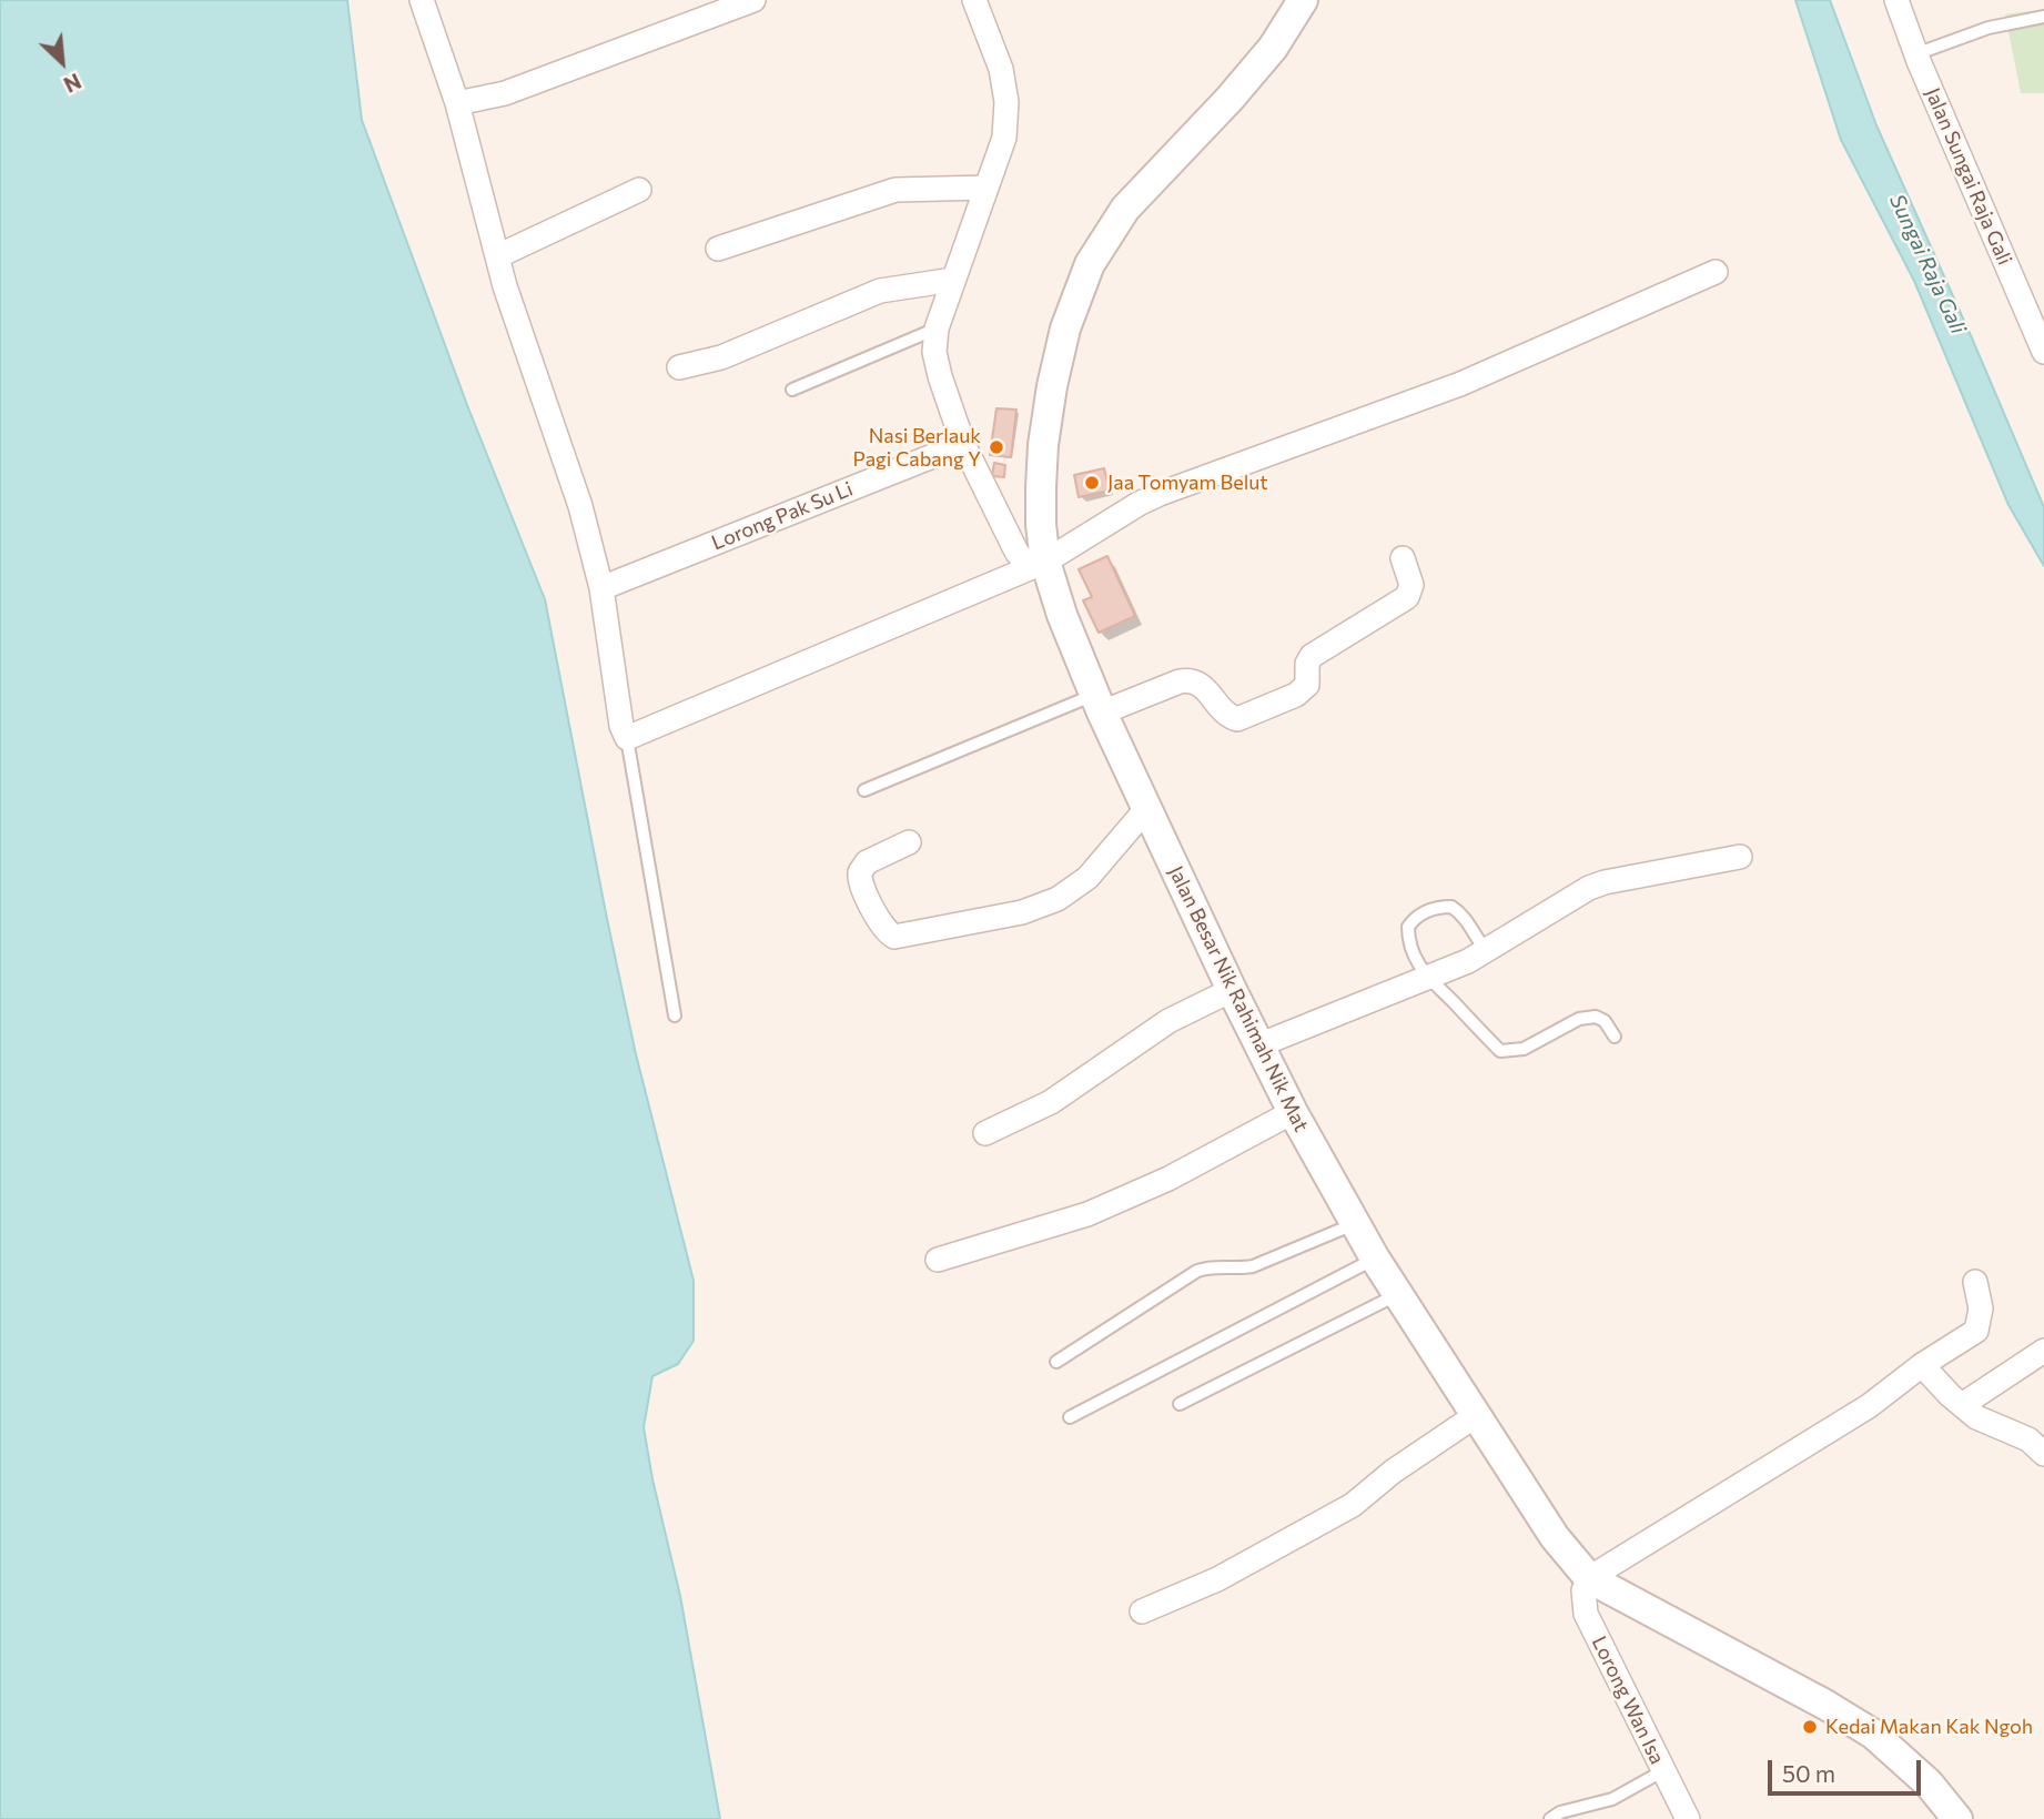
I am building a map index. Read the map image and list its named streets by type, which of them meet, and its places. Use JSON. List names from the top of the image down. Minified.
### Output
{"streets":{"street":["Jalan Sungai Raja Gali","Lorong Pak Su Li","Jalan Besar Nik Rahimah Nik Mat","Lorong Wan Isa"]},"crossings":[["Jalan Besar Nik Rahimah Nik Mat","Lorong Wan Isa"]],"water":["Sungai Raja Gali"],"places":["Nasi Berlauk Pagi Cabang Y","Jaa Tomyam Belut","Kedai Makan Kak Ngoh"],"scale_bar":"50 m","north":"bottom right"}
